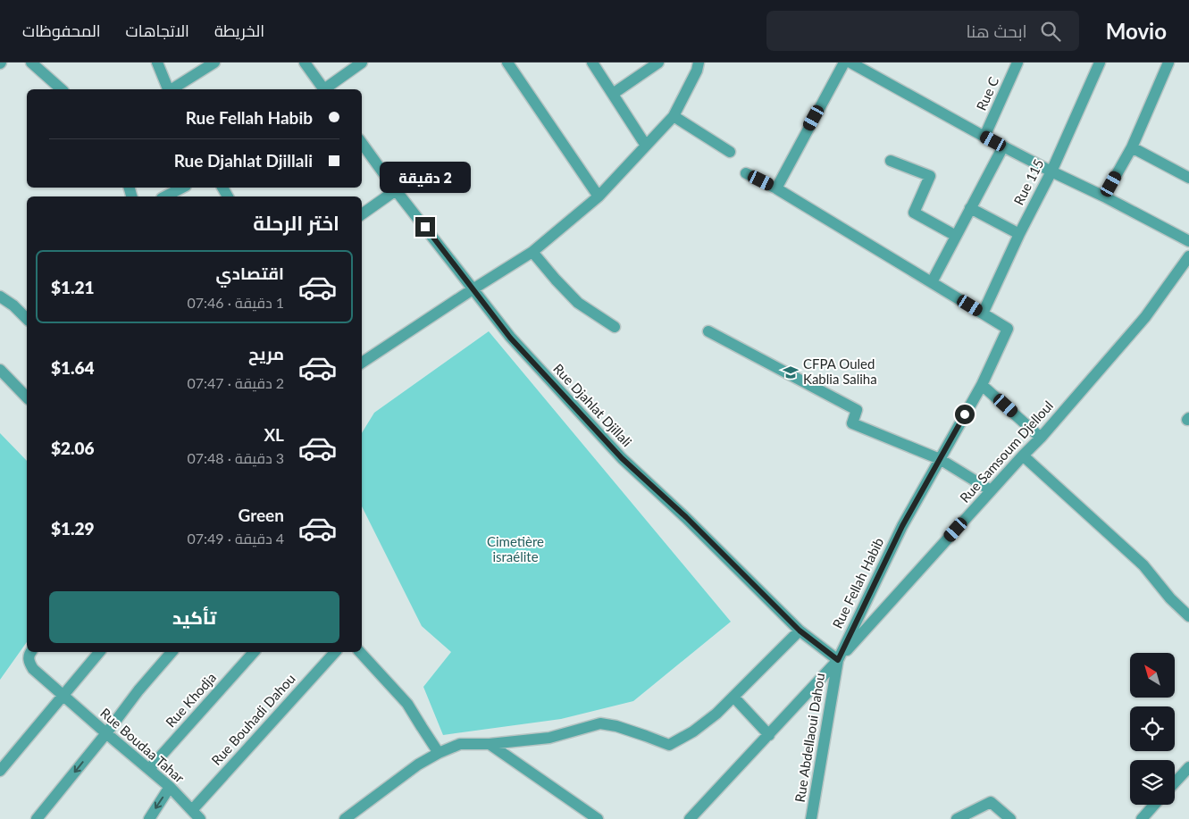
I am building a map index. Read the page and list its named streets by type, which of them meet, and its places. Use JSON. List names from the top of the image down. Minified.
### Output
{"streets":{"street":["Rue C","Rue 115","Rue Djahlat Djillali","Rue Samsoum Djelloul","Rue Fellah Habib","Rue Khodja","Rue Bouhadi Dahou","Rue Abdellaoui Dahou","Rue Boudaa Tahar"]},"crossings":[["Rue 115","Rue Fellah Habib"],["Rue Djahlat Djillali","Rue Samsoum Djelloul"],["Rue Djahlat Djillali","Rue Fellah Habib"],["Rue Djahlat Djillali","Rue Abdellaoui Dahou"],["Rue Samsoum Djelloul","Rue Fellah Habib"],["Rue Samsoum Djelloul","Rue Abdellaoui Dahou"],["Rue Fellah Habib","Rue Abdellaoui Dahou"],["Rue Khodja","Rue Boudaa Tahar"],["Rue Bouhadi Dahou","Rue Boudaa Tahar"]],"parks":["Cimetière israélite"],"places":{"school or university":["CFPA Ouled Kablia Saliha"]},"north":"top left","page":{"header":"Movio","search":"ابحث هنا","nav":["الخريطة","الاتجاهات","المحفوظات"],"banner":["Rue Fellah Habib","Rue Djahlat Djillali"],"bubble":"2 دقيقة","heading":"اختر الرحلة","list":[{"name":"اقتصادي","note":"1 دقيقة · 07:46","value":"$1.21"},{"name":"مريح","note":"2 دقيقة · 07:47","value":"$1.64"},{"name":"XL","note":"3 دقيقة · 07:48","value":"$2.06"},{"name":"Green","note":"4 دقيقة · 07:49","value":"$1.29"}],"buttons":"تأكيد"}}
